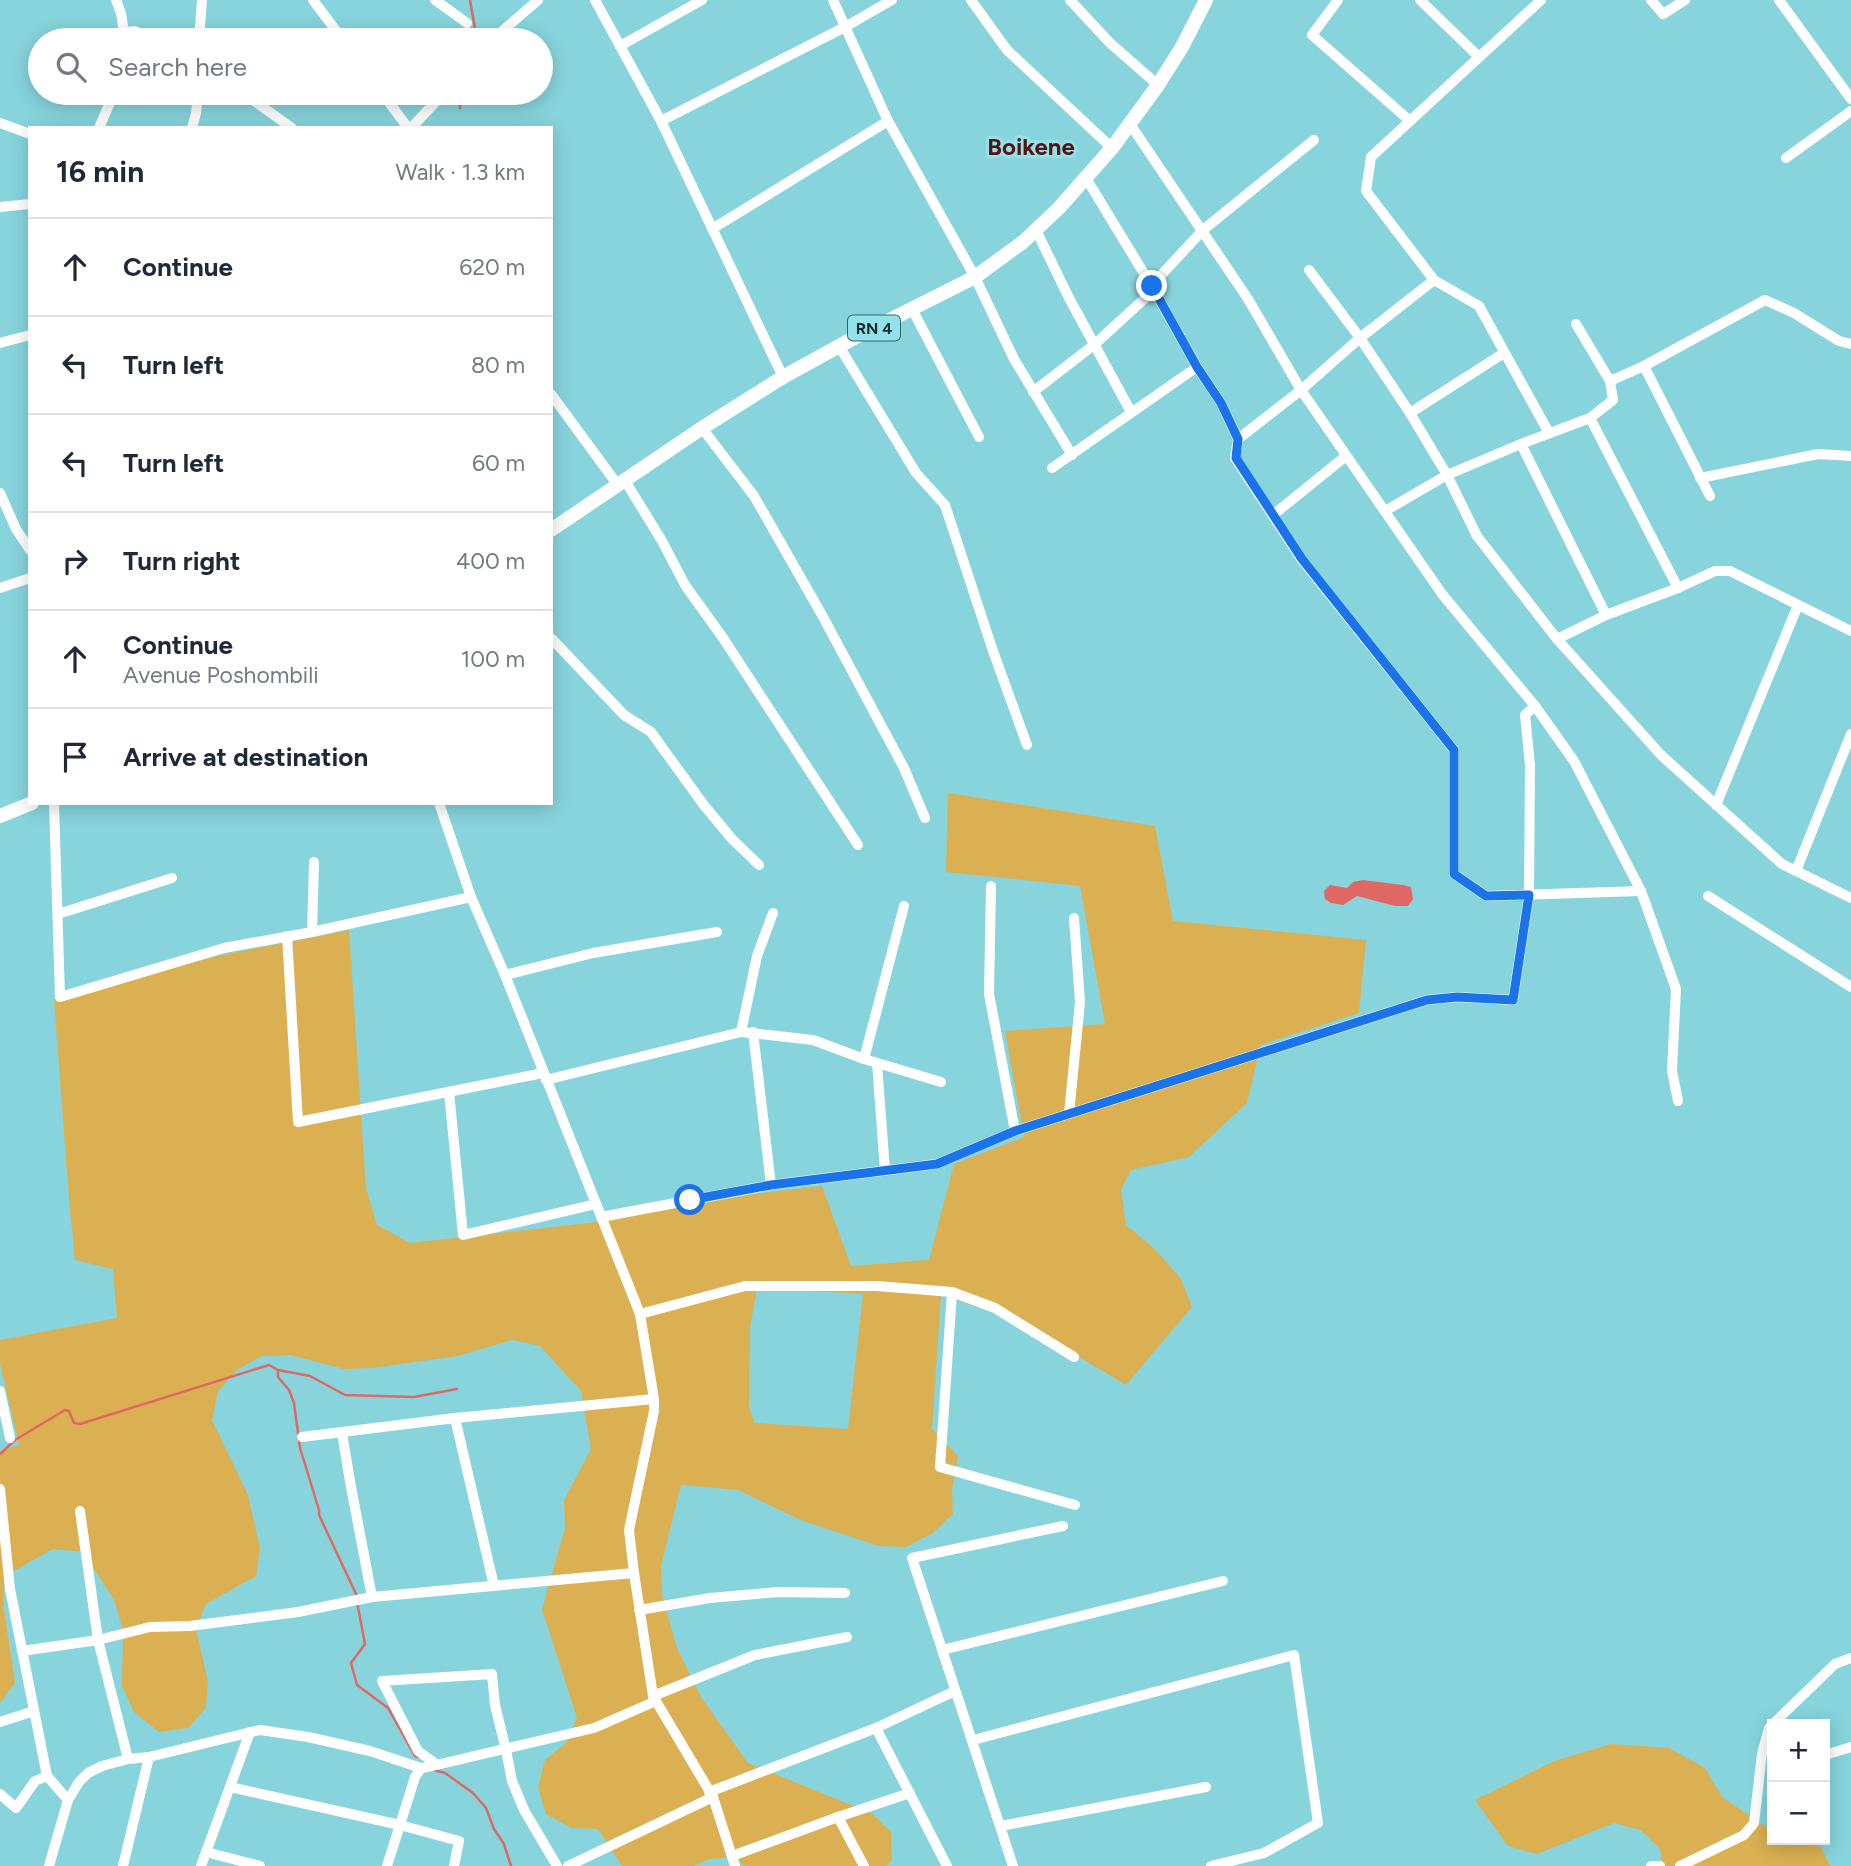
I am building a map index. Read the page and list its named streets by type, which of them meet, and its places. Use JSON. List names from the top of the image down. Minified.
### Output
{"streets":{"highway":["RN 4"]},"districts":["Boikene"],"page":{"search":"Search here","heading":["16 min","Walk · 1.3 km"],"list":[["Continue","620 m"],["Turn left","80 m"],["Turn left","60 m"],["Turn right","400 m"],["Continue","Avenue Poshombili","100 m"],"Arrive at destination"],"map_buttons":["+","−"]}}
